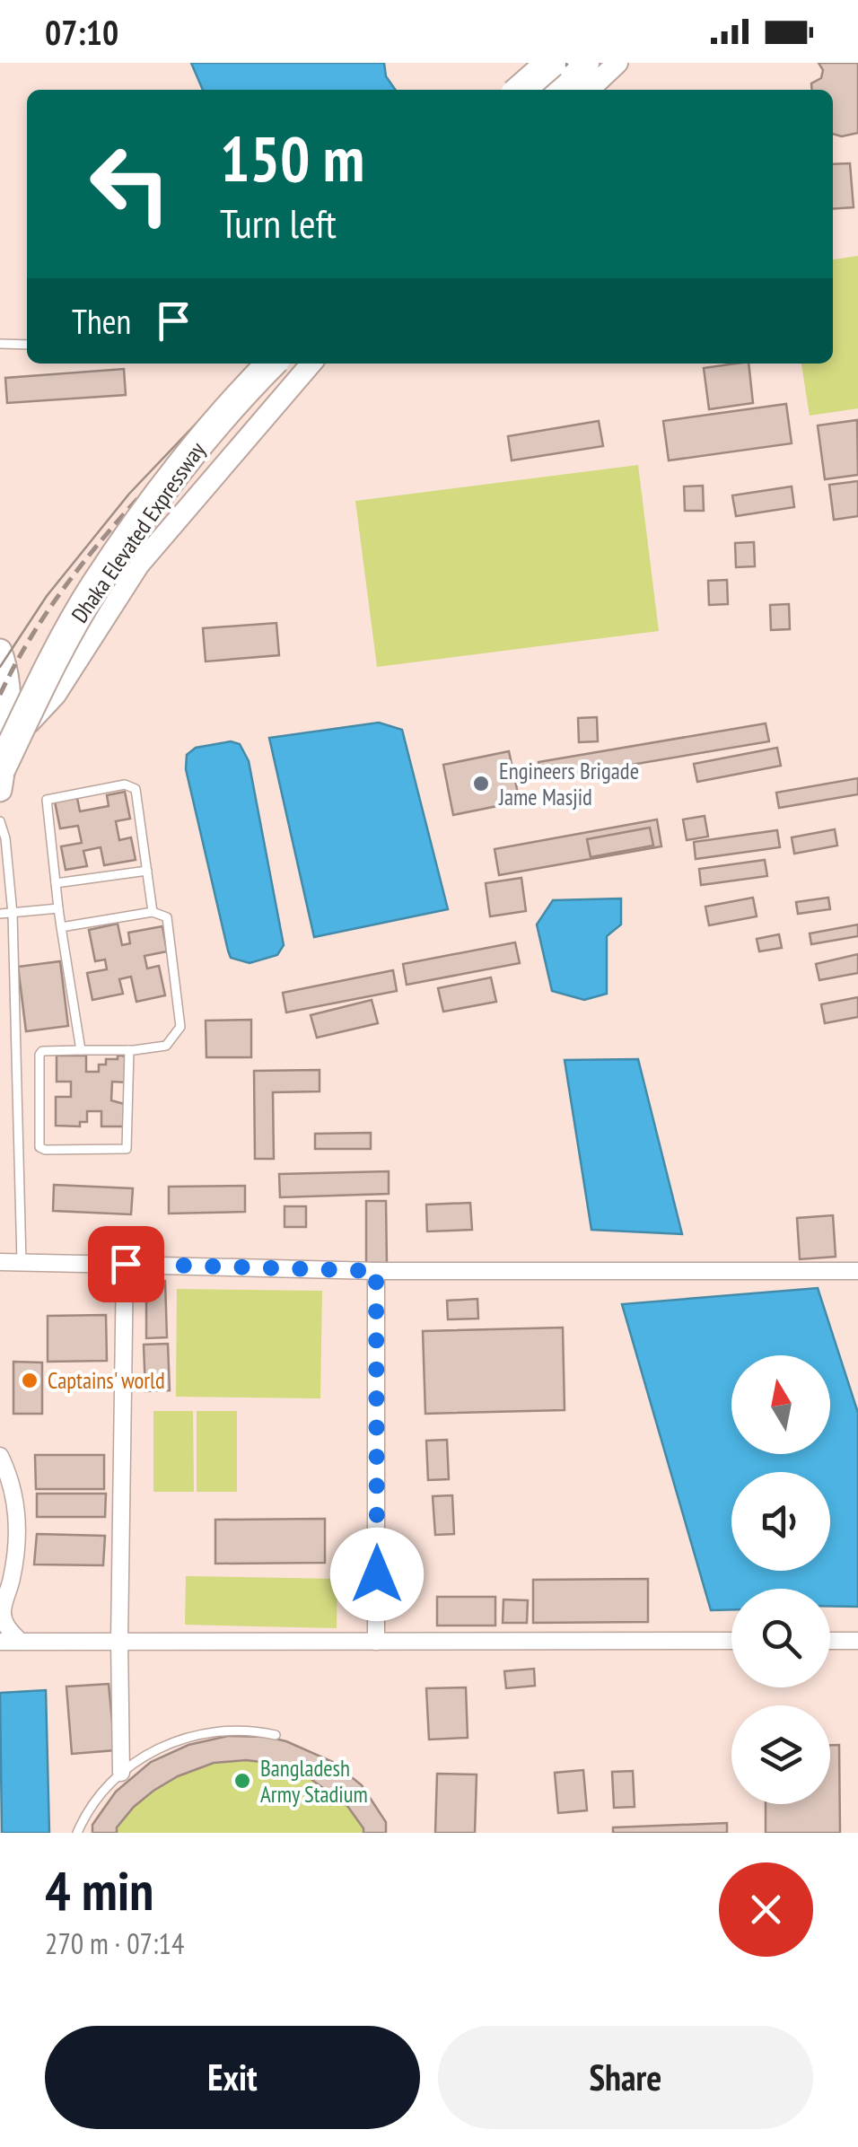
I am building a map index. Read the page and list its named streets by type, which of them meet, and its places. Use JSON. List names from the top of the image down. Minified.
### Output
{"streets":{"highway":["Dhaka Elevated Expressway"]},"places":["Engineers Brigade Jame Masjid","Captains' world","Bangladesh Army Stadium"],"north":"top","page":{"status":"07:10","turn":["150 m","Turn left"],"then":"Then","heading":["4 min","270 m · 07:14"],"buttons":["Exit","Share"]}}
